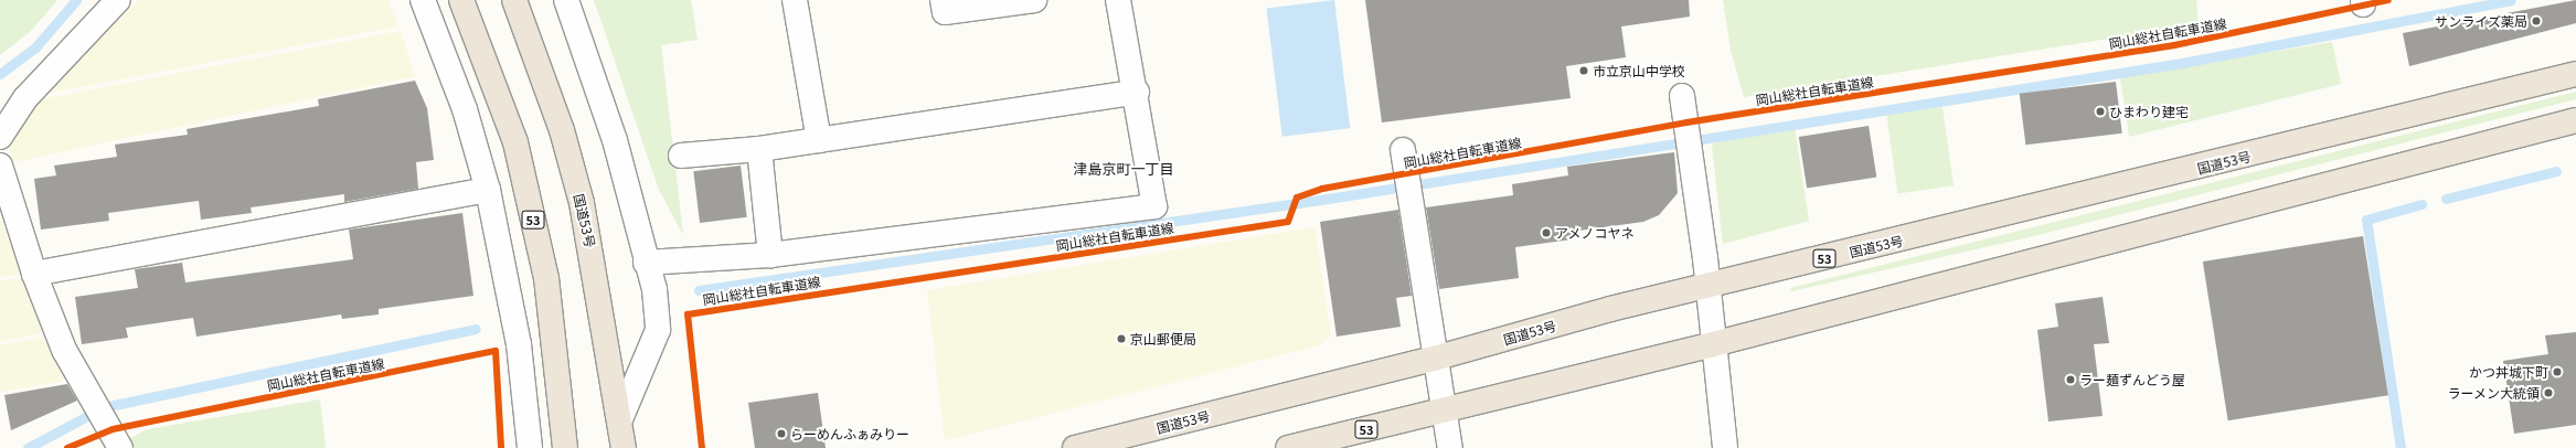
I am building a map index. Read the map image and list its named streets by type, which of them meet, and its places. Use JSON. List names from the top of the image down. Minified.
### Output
{"streets":{"highway":["国道53号","53"],"cycle path":["岡山総社自転車道線"]},"districts":["津島京町一丁目"],"places":["サンライズ薬局","市立京山中学校","ひまわり建宅","アメノコヤネ","京山郵便局","かつ丼城下町","ラー麺ずんどう屋","ラーメン大統領","らーめんふぁみりー"]}
